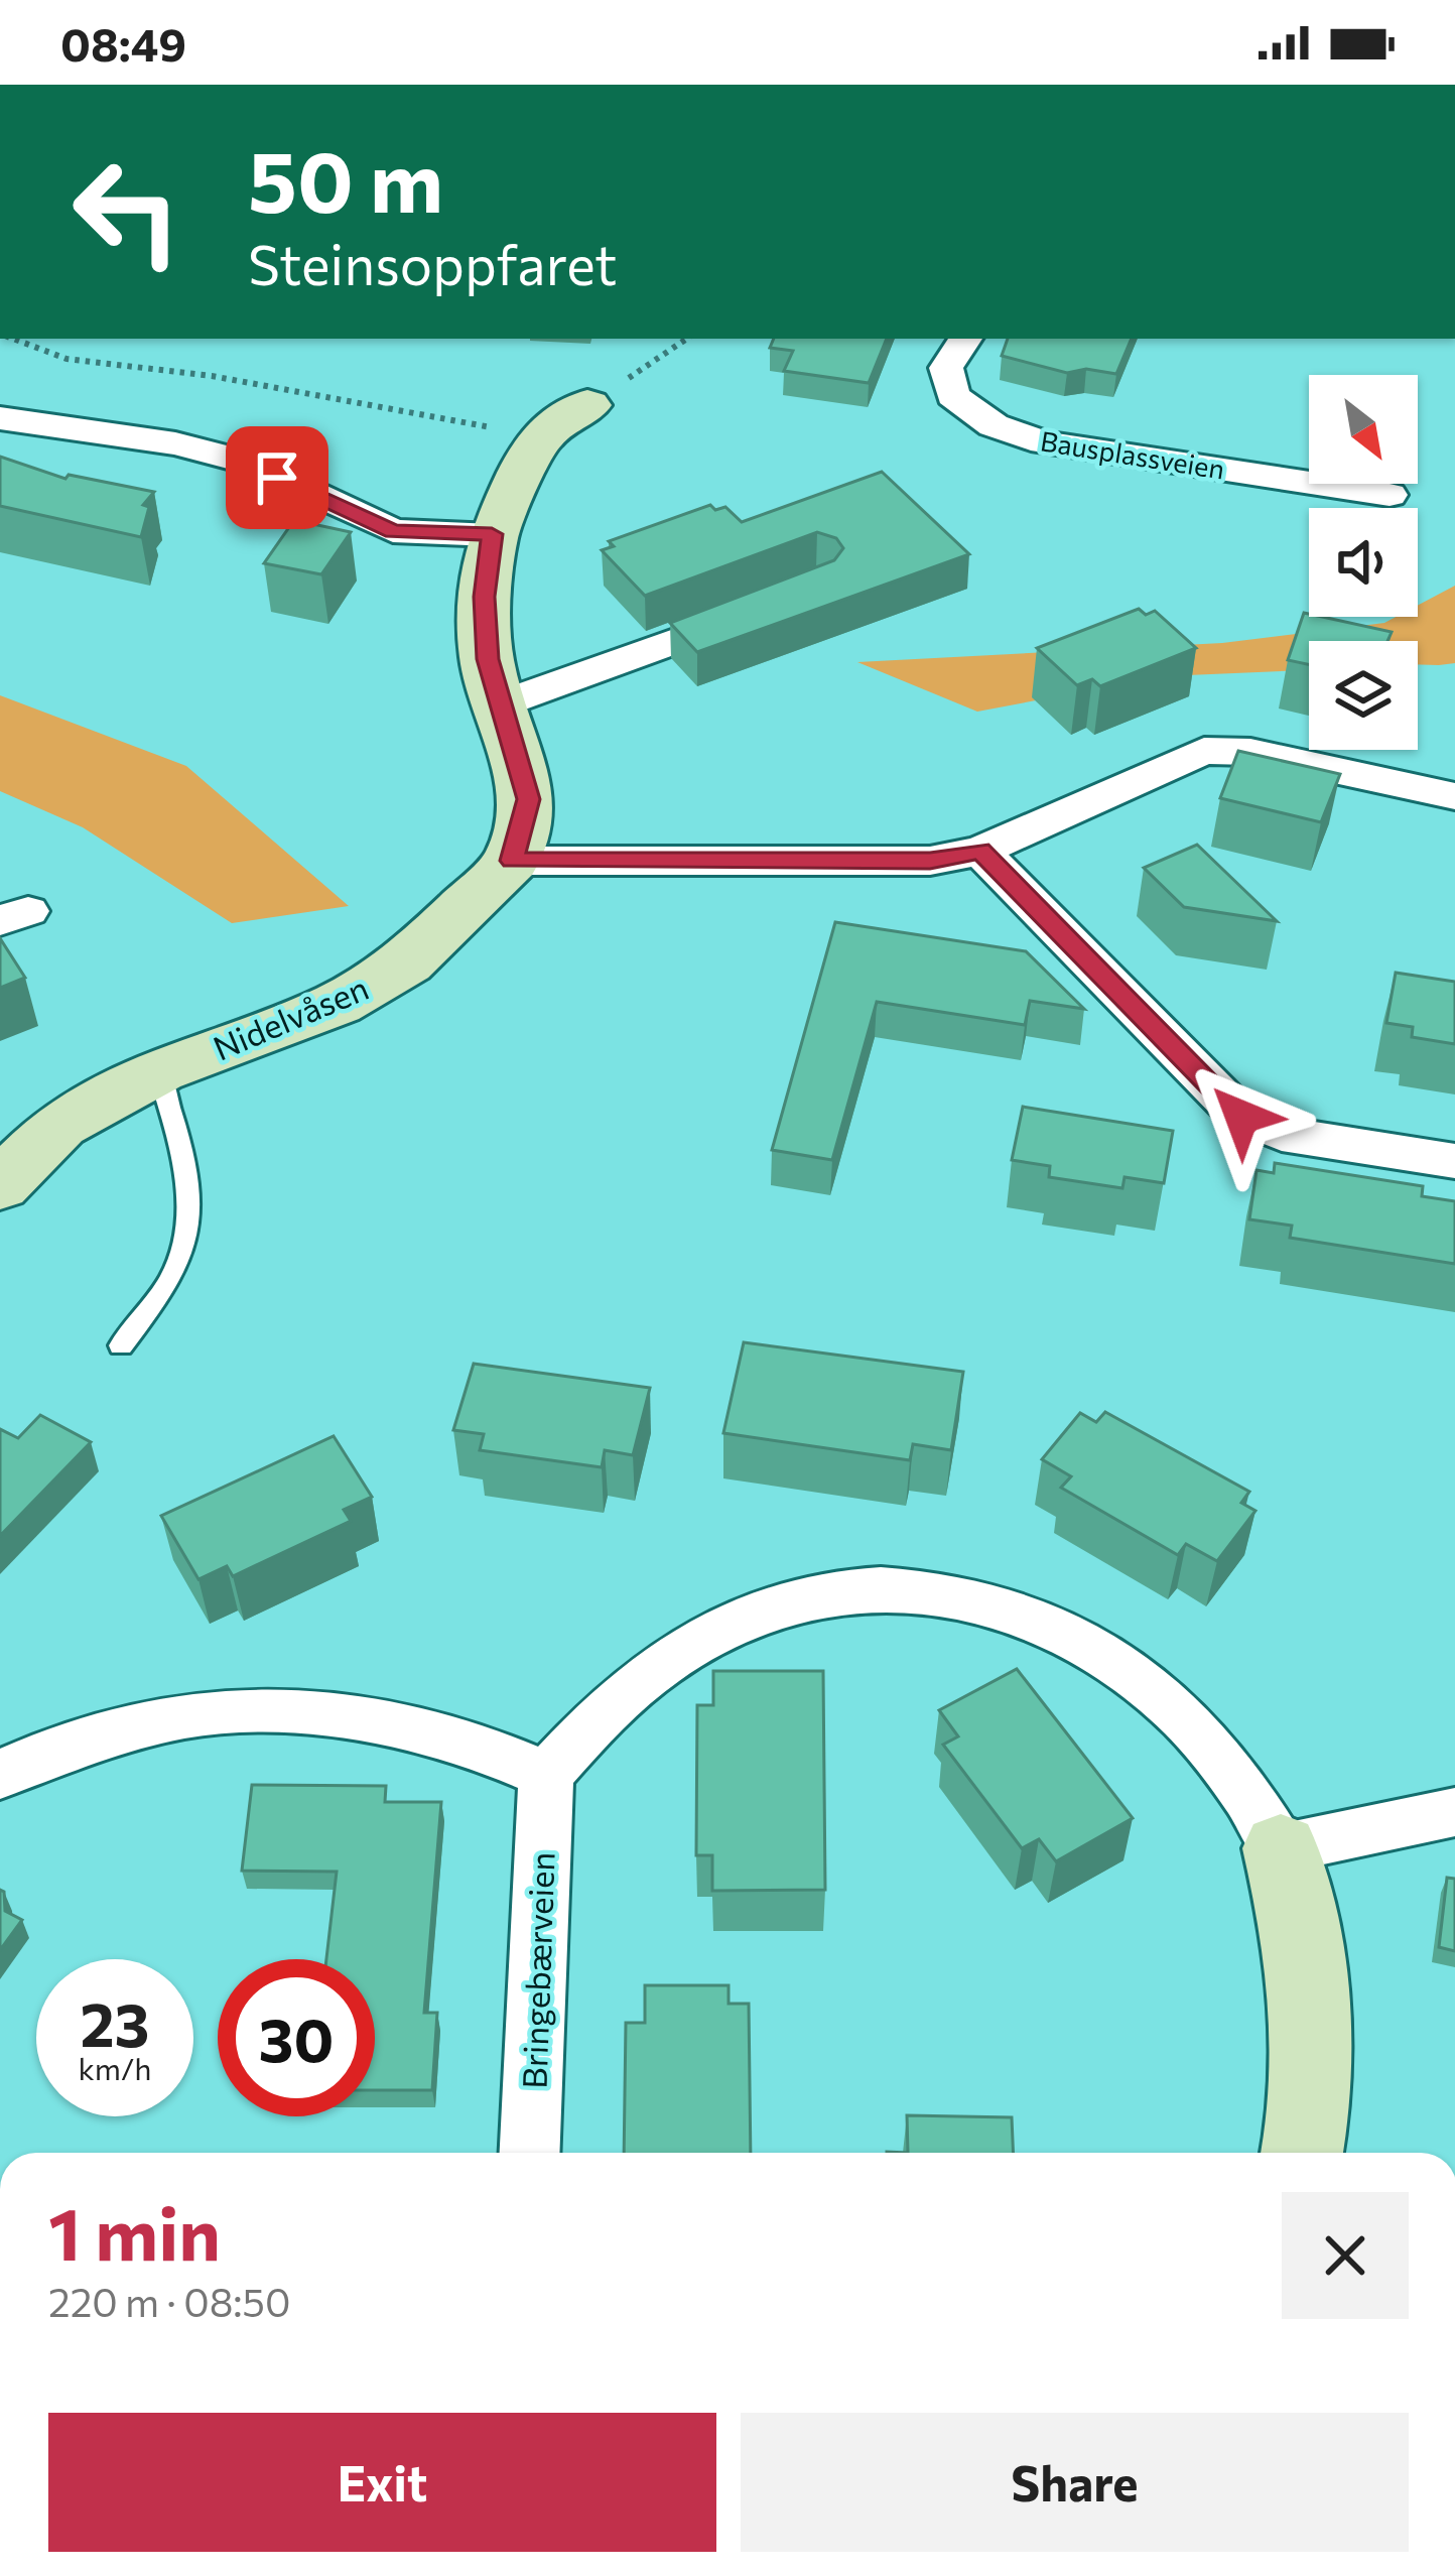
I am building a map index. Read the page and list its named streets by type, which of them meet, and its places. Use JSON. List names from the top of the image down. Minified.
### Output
{"streets":{"street":["Bausplassveien","Nidelvåsen","Bringebærveien"]},"north":"bottom right","page":{"status":"08:49","turn":["50 m","Steinsoppfaret"],"speed":"23 km/h","limit":"30","heading":["1 min","220 m · 08:50"],"buttons":["Exit","Share"]}}
